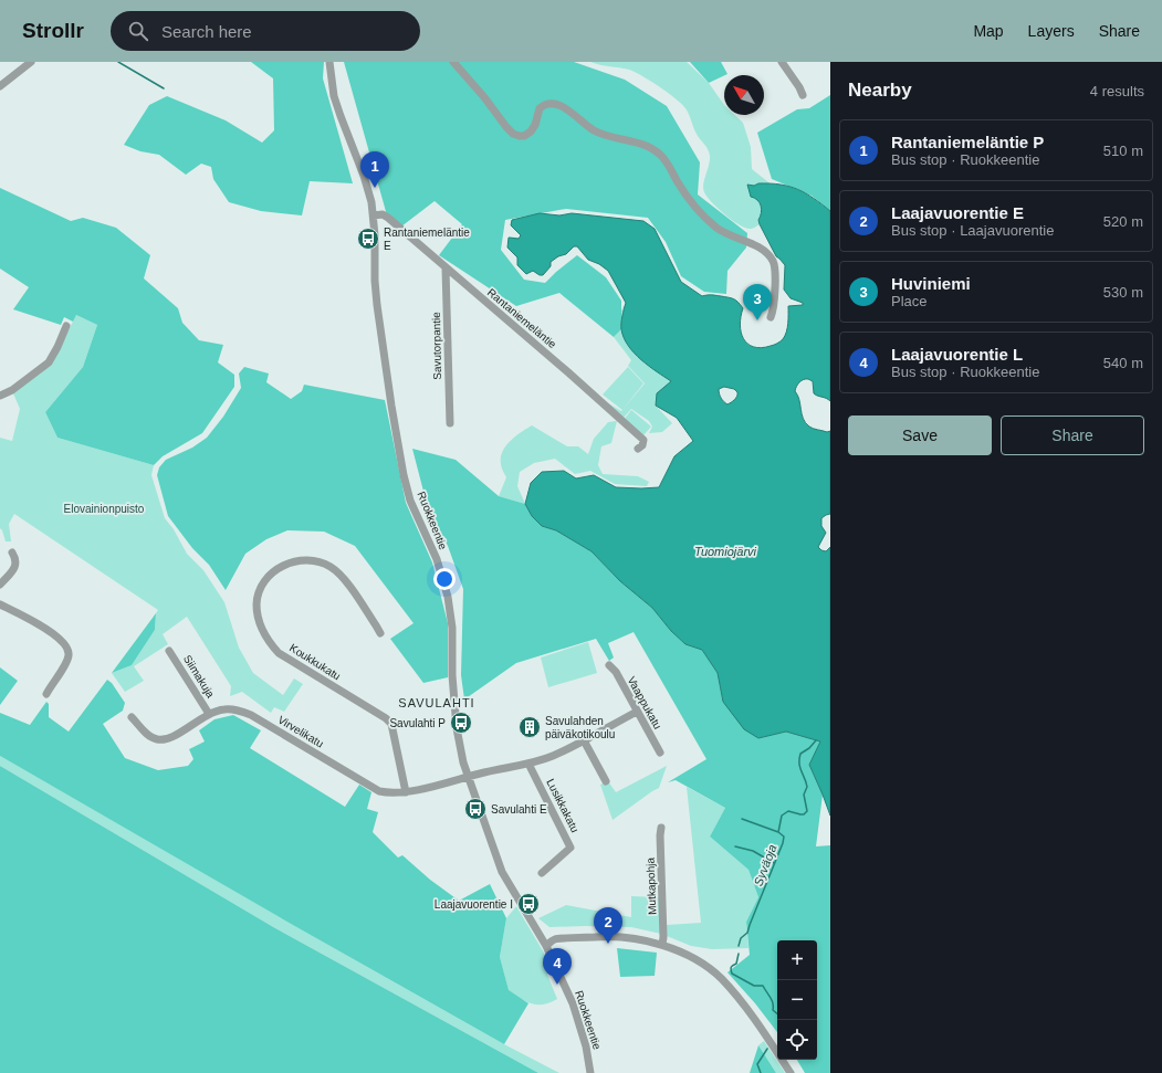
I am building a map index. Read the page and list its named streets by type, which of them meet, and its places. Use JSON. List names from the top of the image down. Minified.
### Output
{"streets":{"street":["Rantaniemeläntie","Savutorpantie","Ruokkeentie","Koukkukatu","Siimakuja","Vaappukatu","Virvelikatu","Lusikkakatu","Mutkapohja"]},"crossings":[["Rantaniemeläntie","Savutorpantie"],["Rantaniemeläntie","Ruokkeentie"],["Ruokkeentie","Virvelikatu"],["Koukkukatu","Virvelikatu"],["Siimakuja","Virvelikatu"],["Vaappukatu","Virvelikatu"],["Virvelikatu","Lusikkakatu"]],"districts":["SAVULAHTI"],"water":["Tuomiojärvi","Syväoja"],"parks":["Elovainionpuisto"],"places":{"bus stop":["Rantaniemeläntie E","Savulahti P","Savulahti E","Laajavuorentie I"],"building":["Savulahden päiväkotikoulu"]},"north":"top left","page":{"header":"Strollr","search":"Search here","nav":["Map","Layers","Share"],"heading":["Nearby","4 results"],"list":[{"mark":"1","name":"Rantaniemeläntie P","note":"Bus stop · Ruokkeentie","value":"510 m"},{"mark":"2","name":"Laajavuorentie E","note":"Bus stop · Laajavuorentie","value":"520 m"},{"mark":"3","name":"Huviniemi","note":"Place","value":"530 m"},{"mark":"4","name":"Laajavuorentie L","note":"Bus stop · Ruokkeentie","value":"540 m"}],"pins":["1","3","2","4"],"buttons":["Save","Share"],"map_buttons":["+","−"]}}
